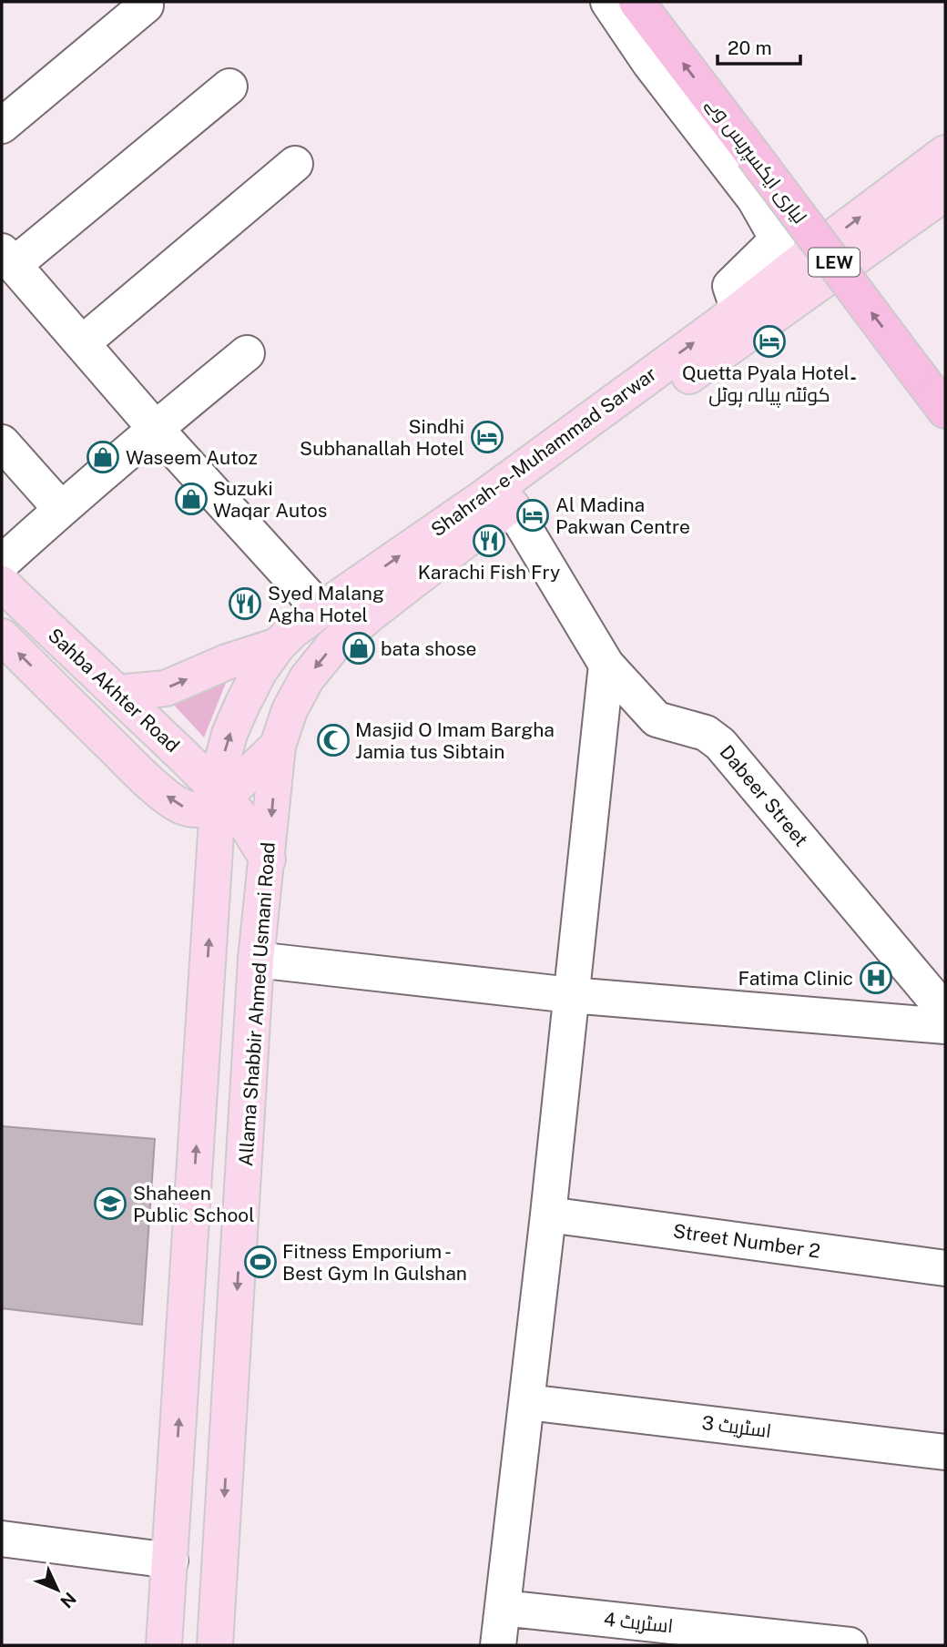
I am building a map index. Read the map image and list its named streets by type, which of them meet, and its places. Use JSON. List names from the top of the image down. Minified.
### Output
{"streets":{"highway":["لیاری ایکسپریس وے","LEW"],"main road":["Shahrah-e-Muhammad Sarwar","Sahba Akhter Road","Allama Shabbir Ahmed Usmani Road"],"street":["Dabeer Street","Street Number 2","اسٹریٹ 3","اسٹریٹ 4"]},"crossings":[["Shahrah-e-Muhammad Sarwar","Sahba Akhter Road"],["Shahrah-e-Muhammad Sarwar","Dabeer Street"],["Shahrah-e-Muhammad Sarwar","Allama Shabbir Ahmed Usmani Road"],["Sahba Akhter Road","Allama Shabbir Ahmed Usmani Road"]],"one_way":["لیاری ایکسپریس وے"],"places":{"hotel":["Quetta Pyala Hotel۔ کوئٹہ پیالہ ہوٹل","Sindhi Subhanallah Hotel","Al Madina Pakwan Centre"],"shop":["Waseem Autoz","Suzuki Waqar Autos","bata shose"],"restaurant":["Karachi Fish Fry","Syed Malang Agha Hotel"],"mosque":["Masjid O Imam Bargha Jamia tus Sibtain"],"hospital":["Fatima Clinic"],"school or university":["Shaheen Public School"],"sports":["Fitness Emporium - Best Gym In Gulshan"]},"scale_bar":"20 m","north":"bottom right"}
